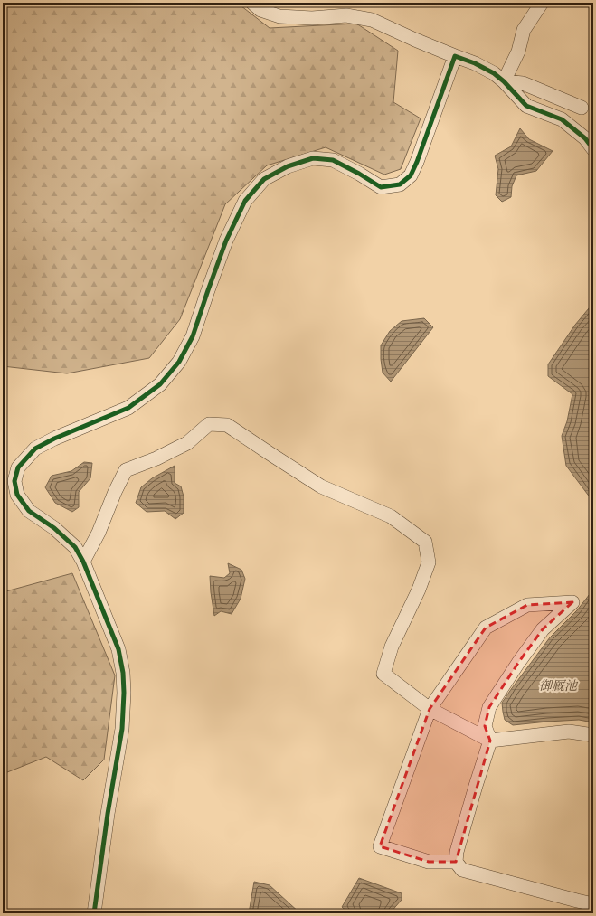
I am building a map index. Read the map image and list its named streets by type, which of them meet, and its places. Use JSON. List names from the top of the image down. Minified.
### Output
{"water":["御厩池"]}
